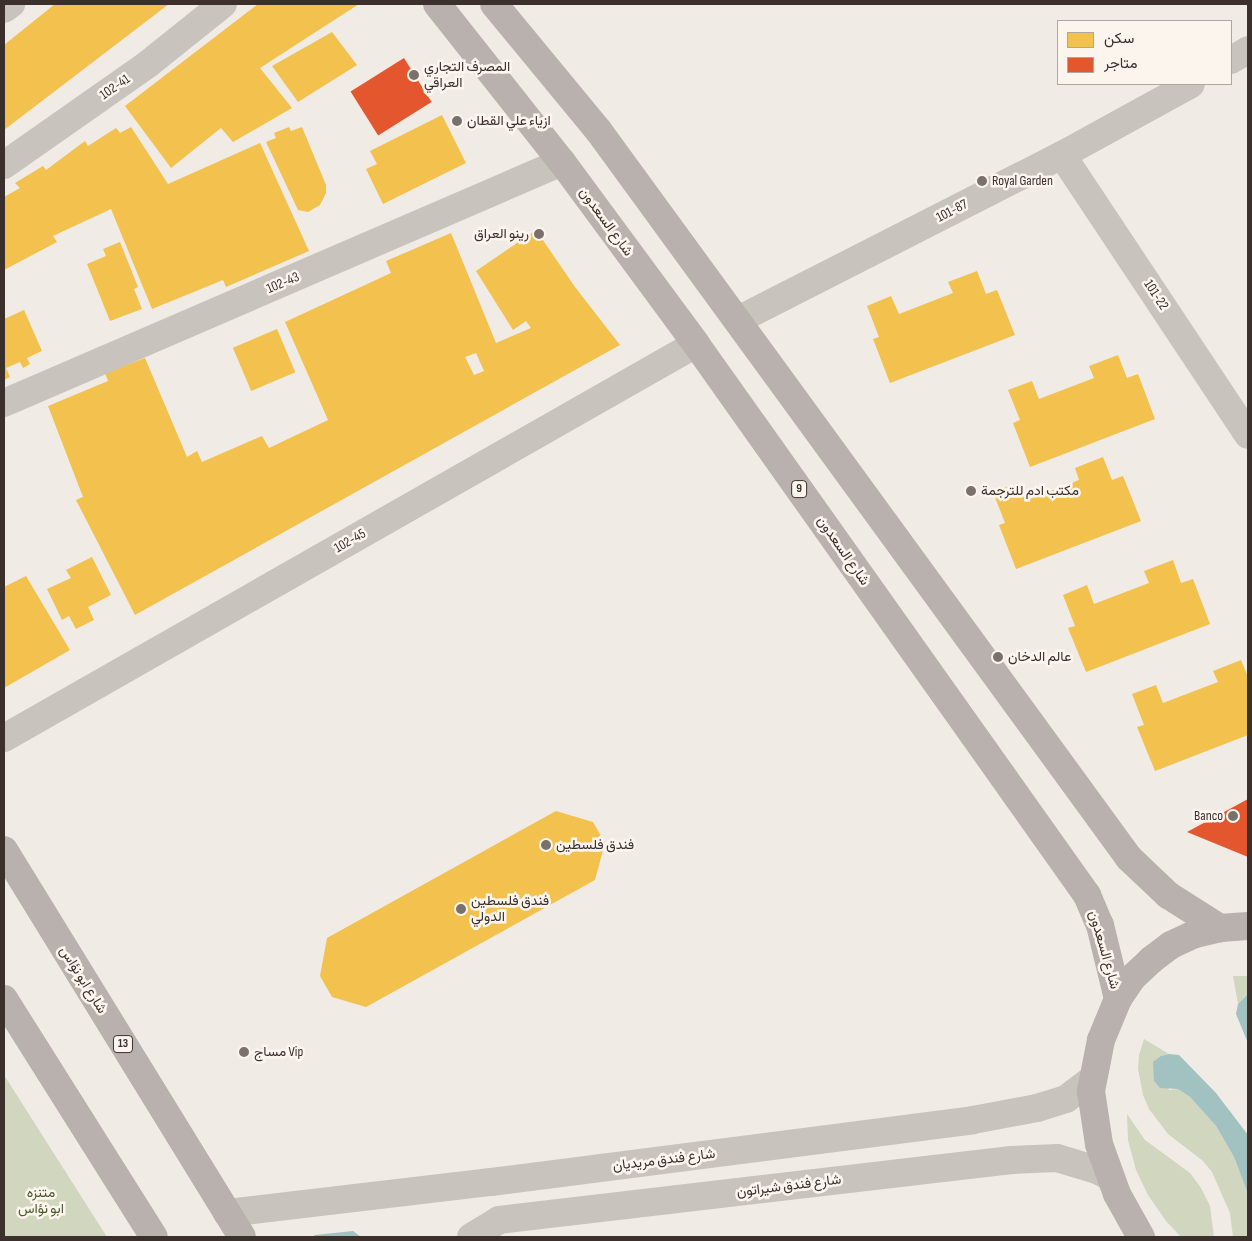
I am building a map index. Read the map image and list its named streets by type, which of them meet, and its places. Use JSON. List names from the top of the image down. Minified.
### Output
{"streets":{"main road":["شارع السعدون","9","شارع ابو نؤاس","13"],"street":["102-41","101-87","102-43","101-22","102-45","شارع فندق مريديان","شارع فندق شيراتون"]},"crossings":[["101-87","101-22"],["شارع السعدون","102-43"],["شارع السعدون","102-45"],["شارع ابو نؤاس","شارع فندق مريديان"]],"parks":["متنزه ابو نؤاس"],"places":["المصرف التجاري العراقي","ازياء علي القطان","Royal Garden","رينو العراق","مكتب ادم للترجمة","عالم الدخان","Banco","فندق فلسطين","فندق فلسطين الدولي","مساج Vip"],"legend":["سكن","متاجر"]}
